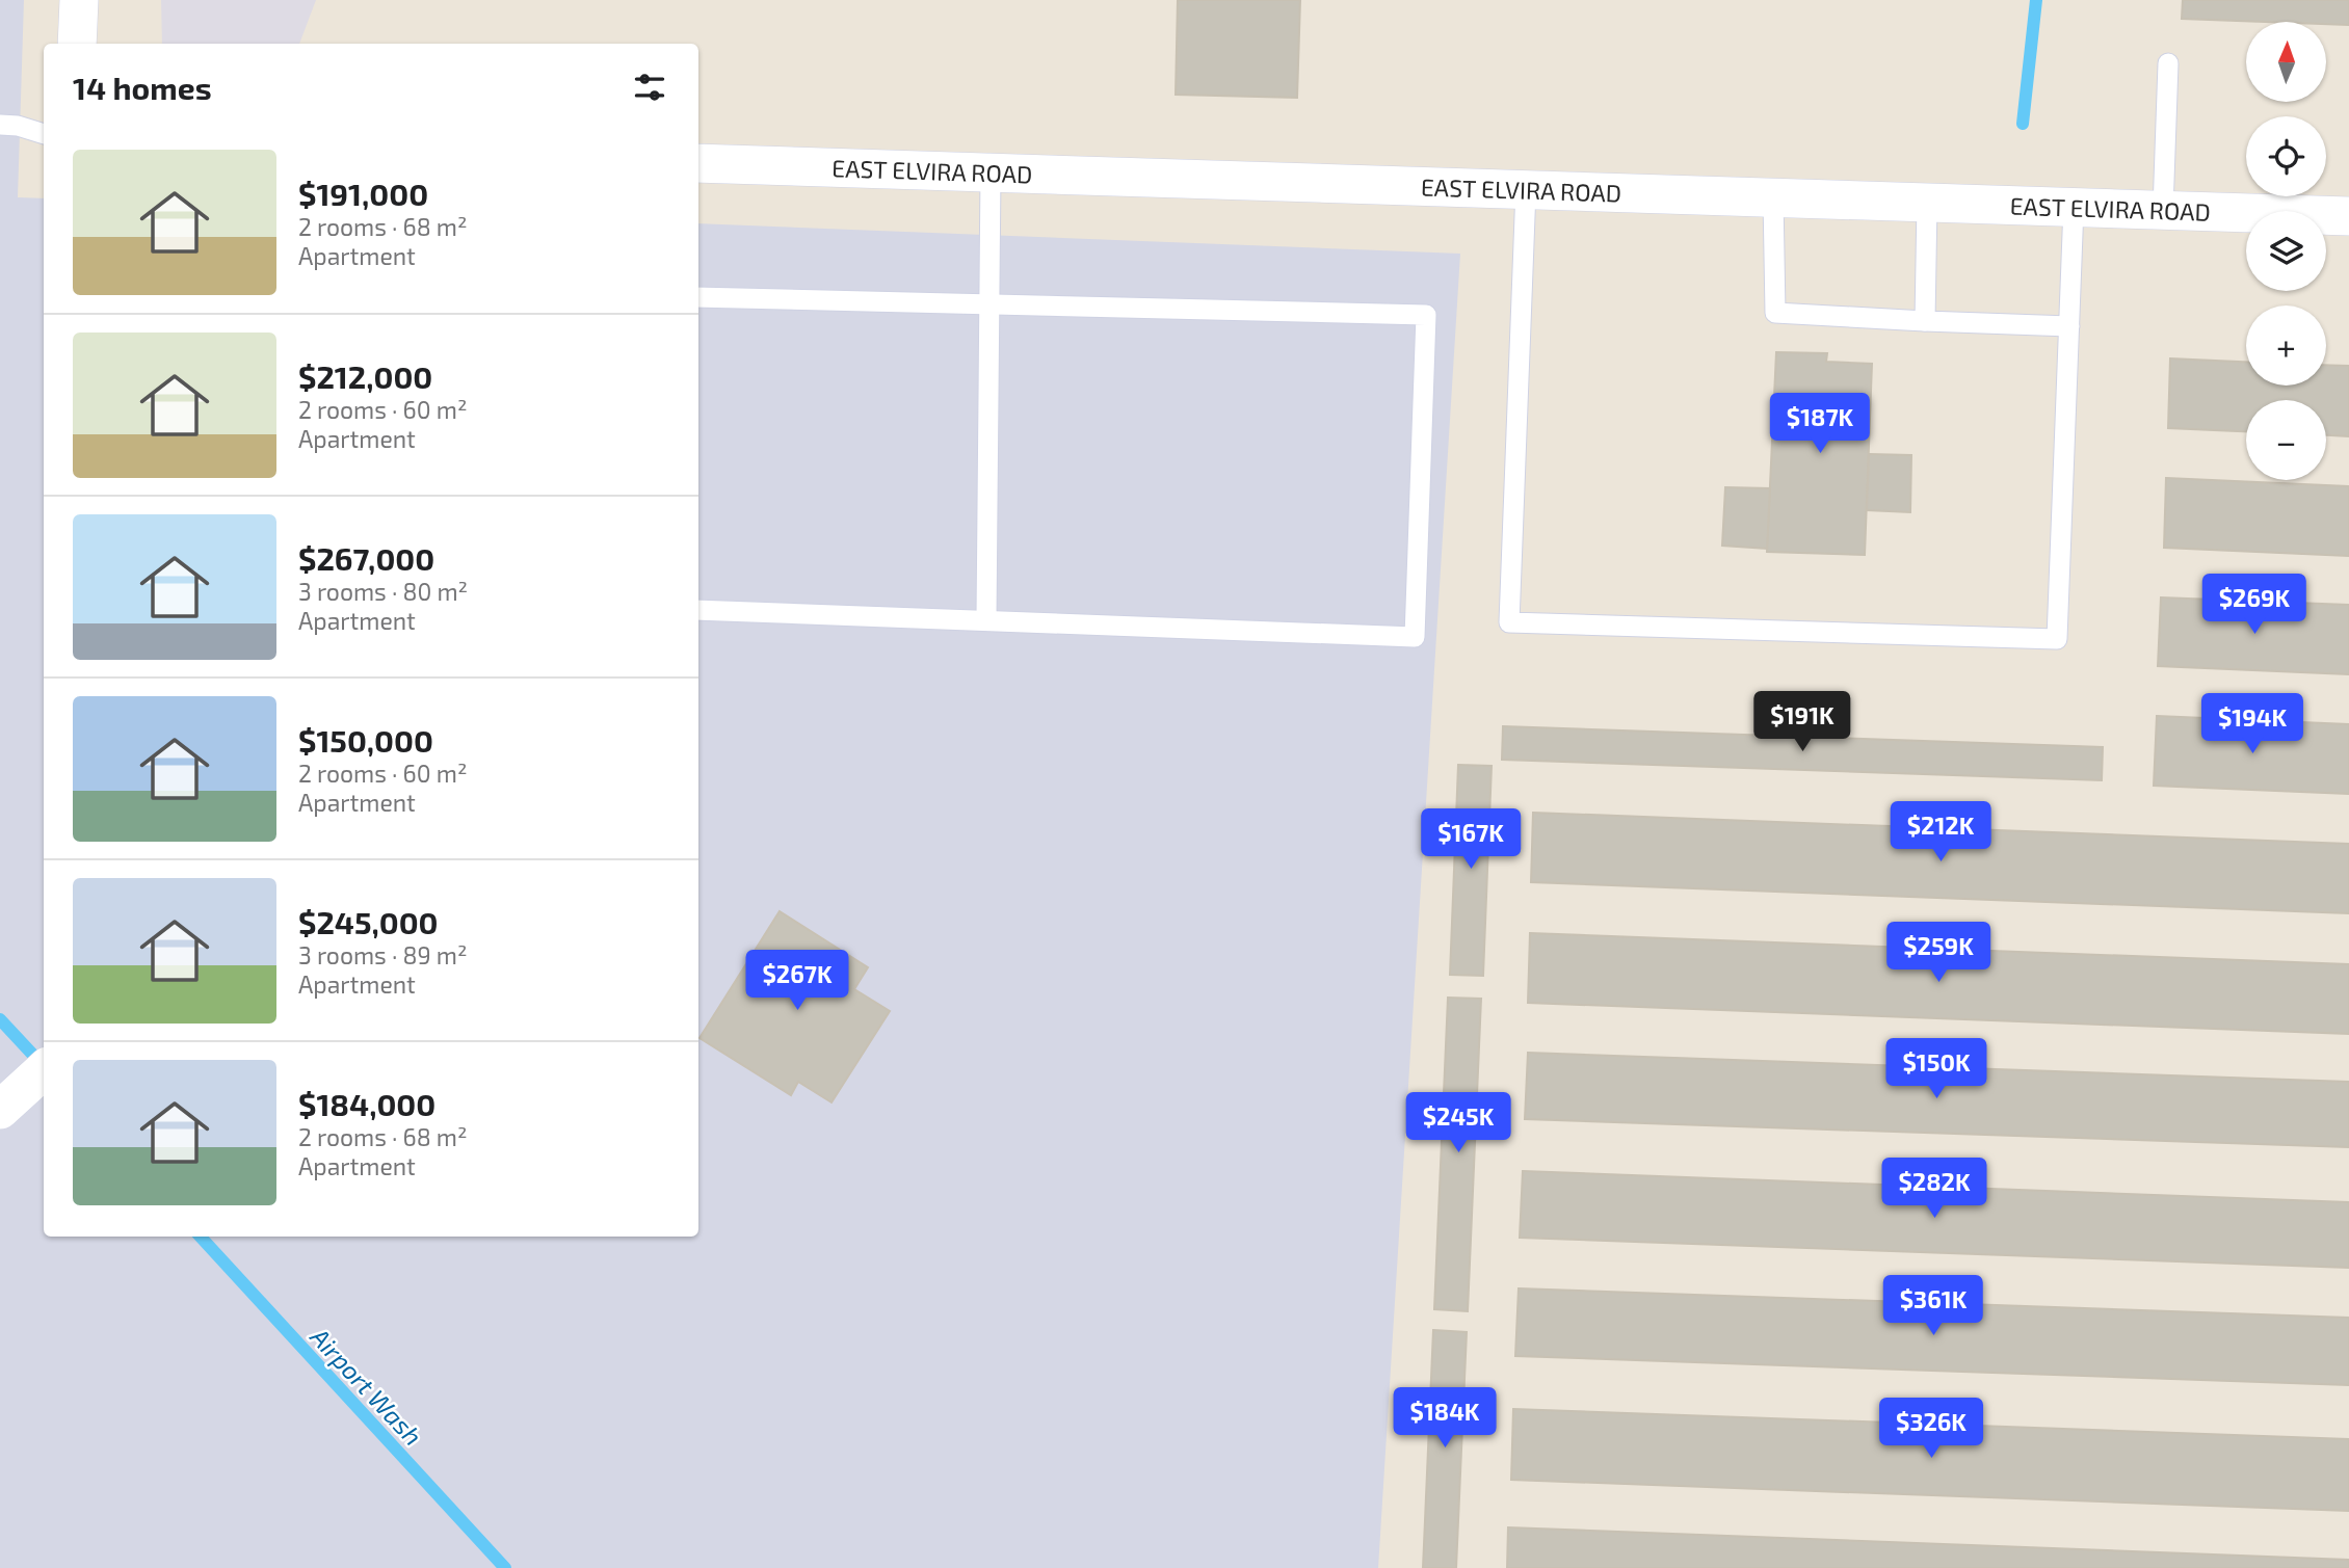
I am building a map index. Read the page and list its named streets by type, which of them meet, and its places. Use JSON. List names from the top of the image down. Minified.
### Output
{"streets":{"street":["EAST ELVIRA ROAD"]},"water":["Airport Wash"],"north":"top","page":{"map_buttons":["+","−"],"heading":"14 homes","list":[{"name":"$191,000","note":"2 rooms · 68 m² · Apartment"},{"name":"$212,000","note":"2 rooms · 60 m² · Apartment"},{"name":"$267,000","note":"3 rooms · 80 m² · Apartment"},{"name":"$150,000","note":"2 rooms · 60 m² · Apartment"},{"name":"$245,000","note":"3 rooms · 89 m² · Apartment"},{"name":"$184,000","note":"2 rooms · 68 m² · Apartment"}],"price":["$187K","$269K","$191K","$194K","$212K","$167K","$259K","$267K","$150K","$245K","$282K","$361K","$184K","$326K"]}}
